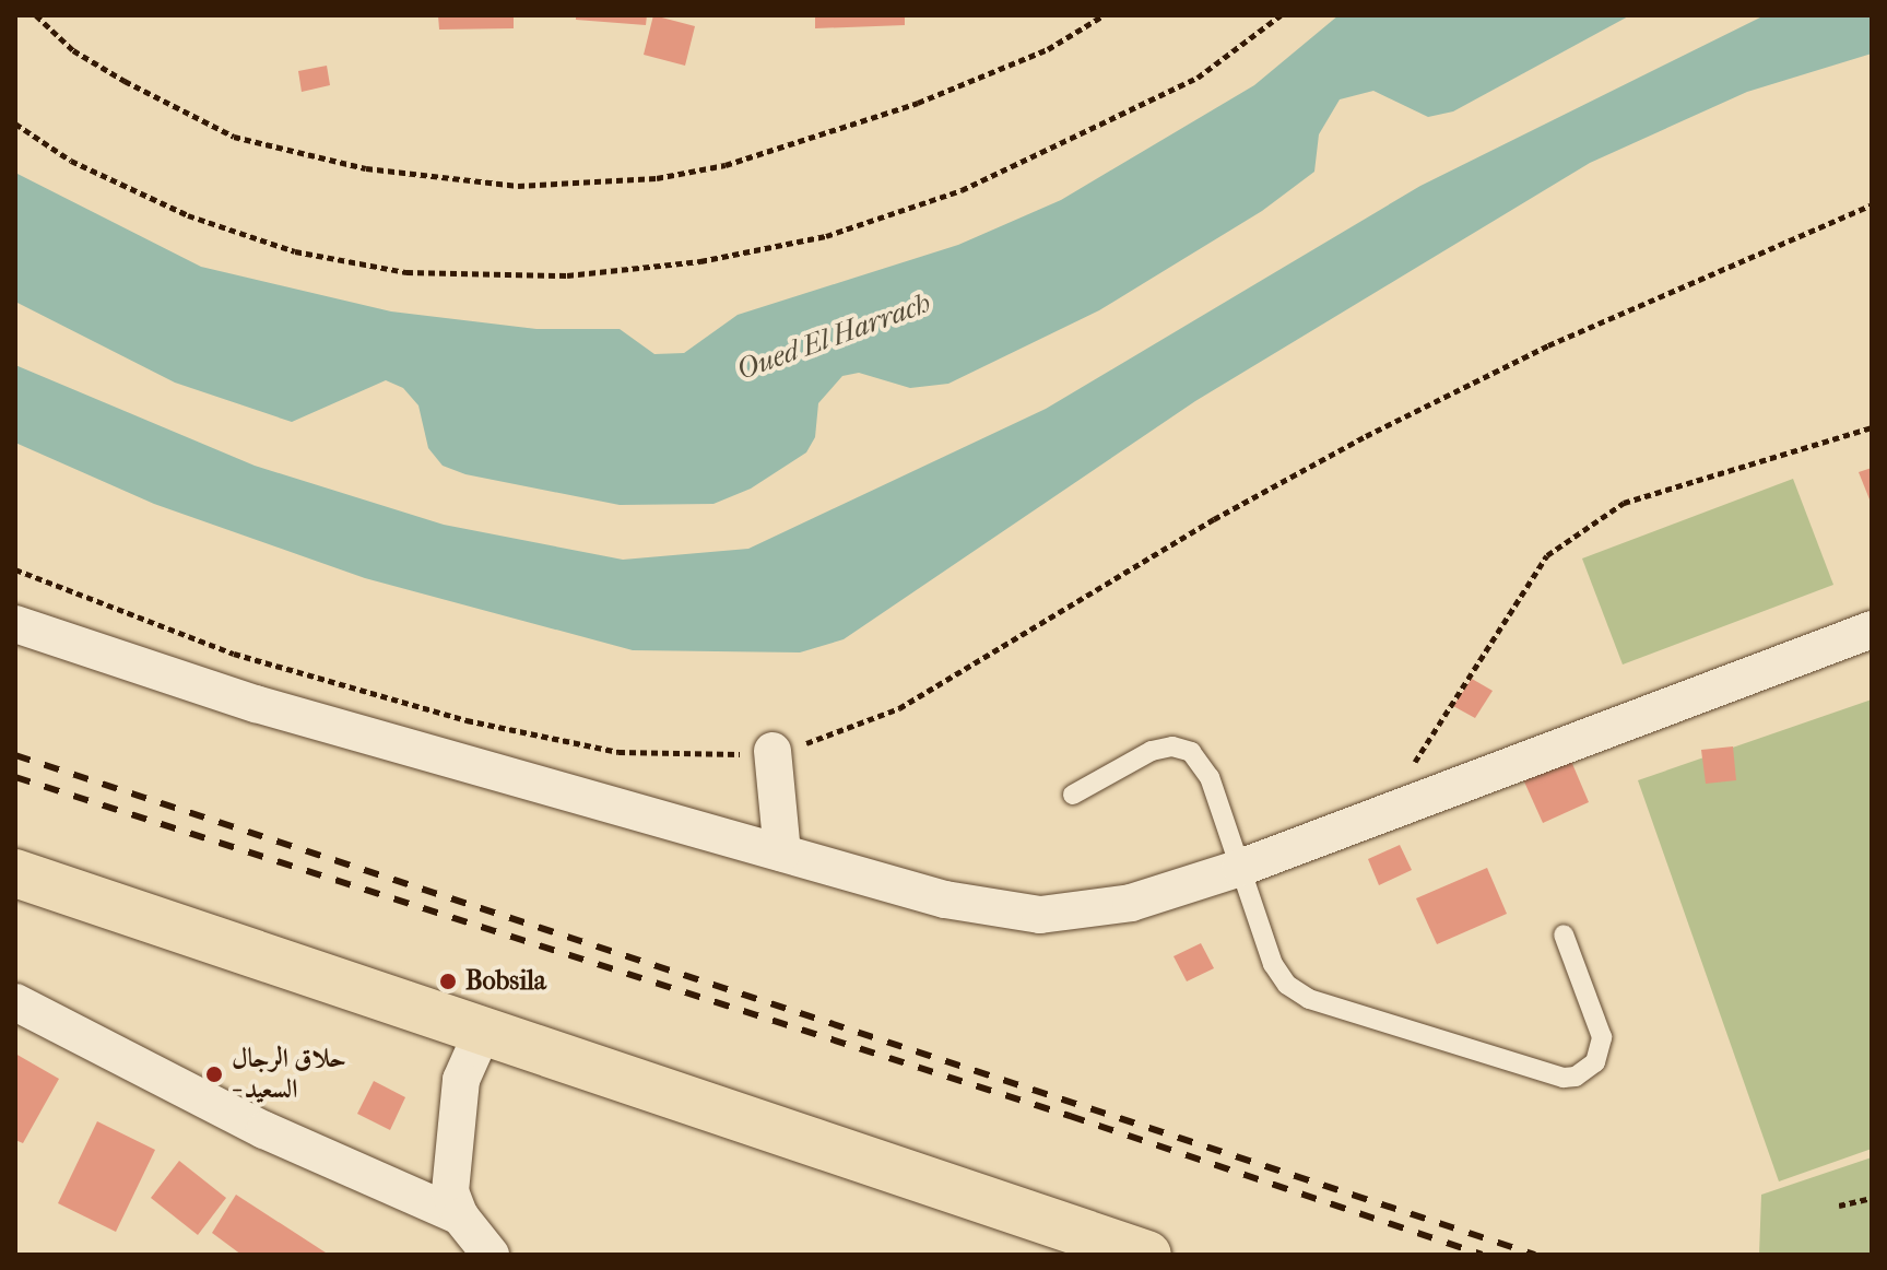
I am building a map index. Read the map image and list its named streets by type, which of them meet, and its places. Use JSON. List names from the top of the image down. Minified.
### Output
{"water":["Oued El Harrach"],"places":["Bobsila","حلاق الرجال - السعيد"]}
